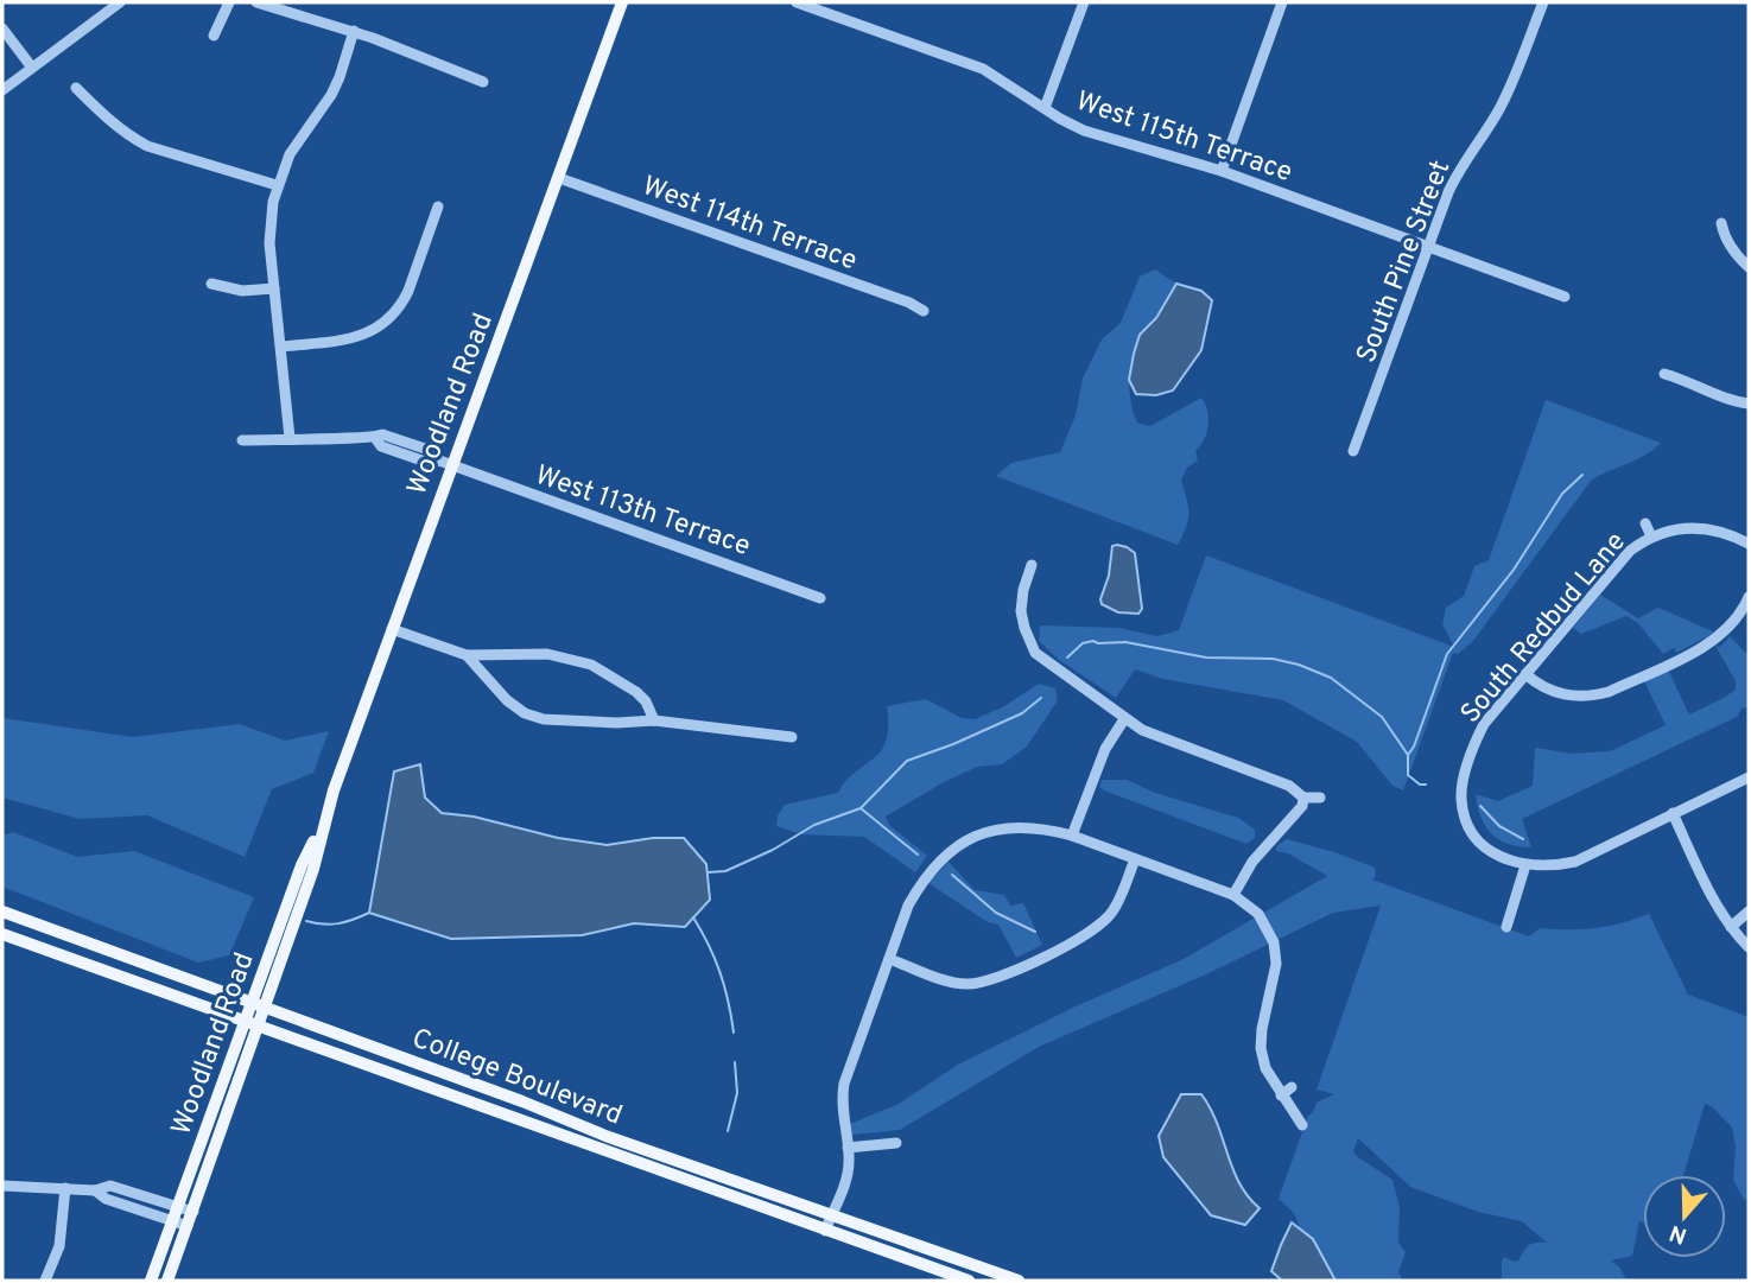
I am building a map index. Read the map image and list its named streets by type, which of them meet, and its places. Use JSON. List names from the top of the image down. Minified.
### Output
{"streets":{"main road":["Woodland Road","College Boulevard"],"street":["West 115th Terrace","West 114th Terrace","South Pine Street","West 113th Terrace","South Redbud Lane"]},"crossings":[["West 115th Terrace","South Pine Street"],["West 114th Terrace","Woodland Road"],["Woodland Road","West 113th Terrace"],["Woodland Road","College Boulevard"]],"north":"bottom"}
